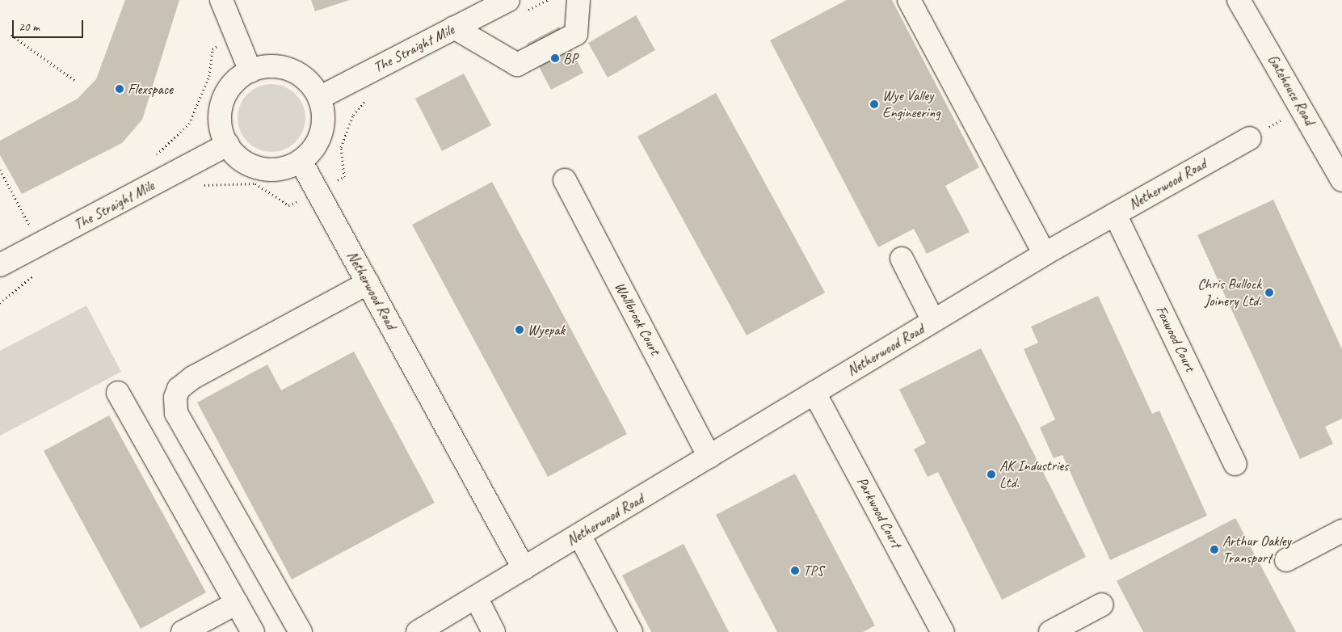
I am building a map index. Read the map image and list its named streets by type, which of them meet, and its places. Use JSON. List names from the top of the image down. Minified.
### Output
{"streets":{"street":["The Straight Mile","Gatehouse Road","Netherwood Road","Wallbrook Court","Foxwood Court","Parkwood Court"]},"crossings":[["The Straight Mile","Netherwood Road"],["Netherwood Road","Wallbrook Court"],["Netherwood Road","Foxwood Court"],["Netherwood Road","Parkwood Court"]],"places":["BP","Flexspace","Wye Valley Engineering","Chris Bullock Joinery Ltd.","Wyepak","AK Industries Ltd.","Arthur Oakley Transport","TPS"],"scale_bar":"20 m"}
